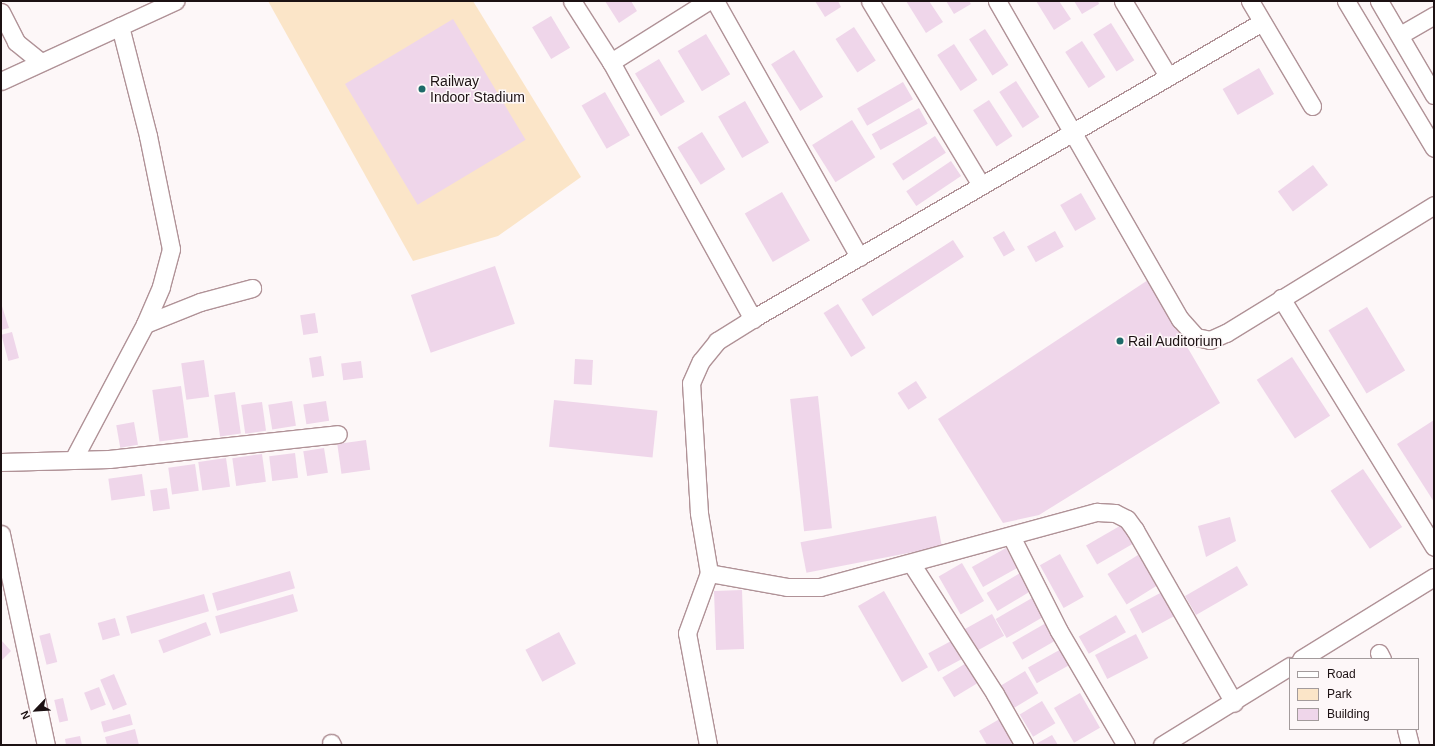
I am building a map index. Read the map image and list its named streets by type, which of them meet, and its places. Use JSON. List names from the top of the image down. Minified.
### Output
{"places":["Railway Indoor Stadium","Rail Auditorium"],"legend":["Road","Park","Building"],"north":"bottom left"}
